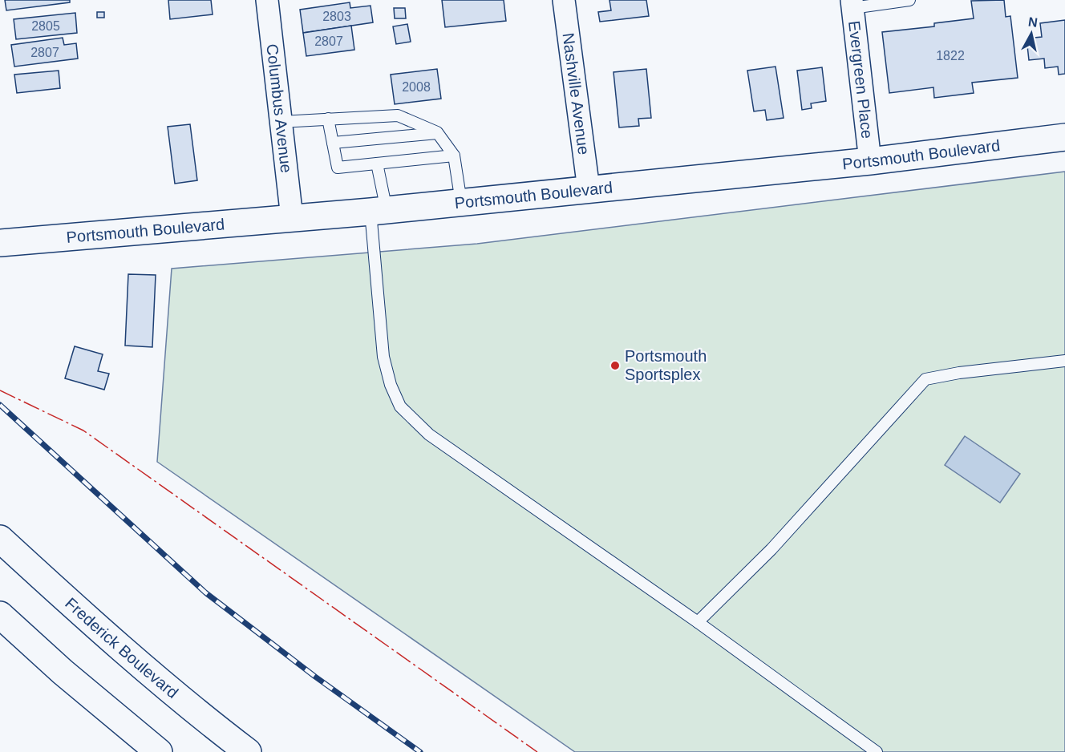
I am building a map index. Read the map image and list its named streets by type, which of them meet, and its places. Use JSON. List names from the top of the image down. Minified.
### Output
{"streets":{"main road":["Portsmouth Boulevard","Frederick Boulevard"],"street":["Evergreen Place","Nashville Avenue","Columbus Avenue"]},"crossings":[["Evergreen Place","Portsmouth Boulevard"],["Nashville Avenue","Portsmouth Boulevard"],["Columbus Avenue","Portsmouth Boulevard"]],"places":["Portsmouth Sportsplex"],"house_numbers":["2803","2805","2807","2807","1822","2008"],"north":"top"}
